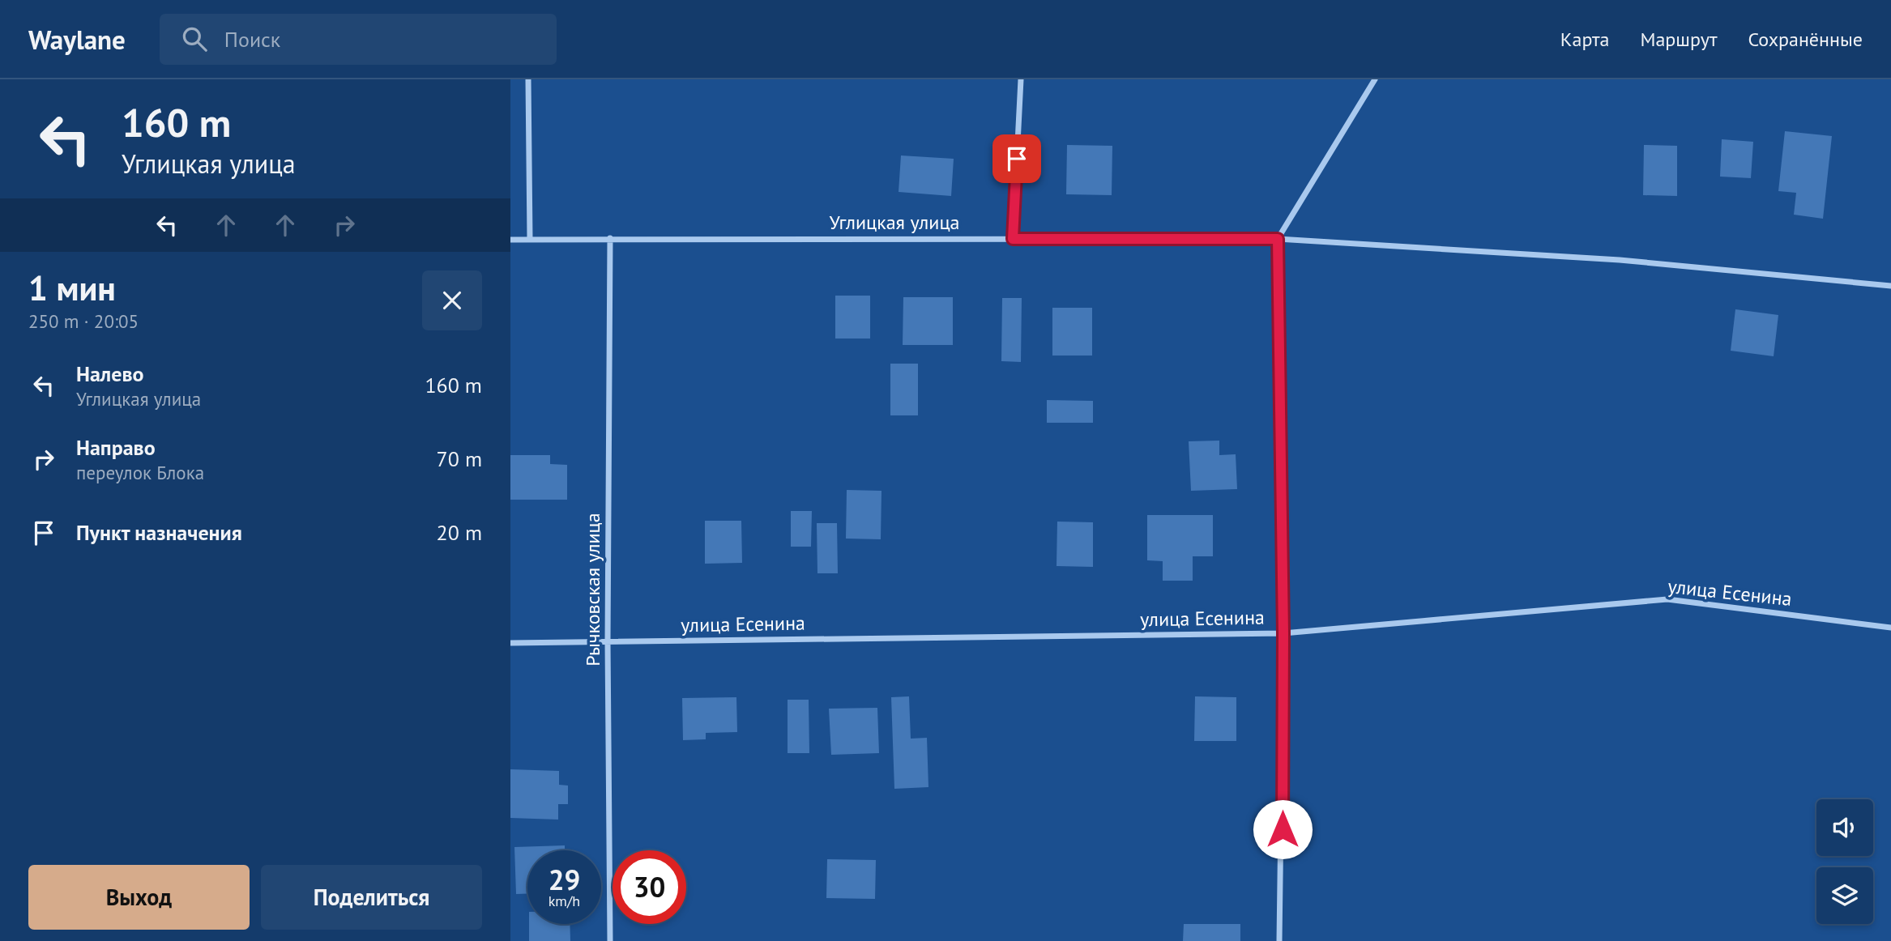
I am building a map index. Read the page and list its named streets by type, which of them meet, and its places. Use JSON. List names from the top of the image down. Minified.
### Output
{"streets":{"street":["Углицкая улица","Рычковская улица","улица Есенина"]},"crossings":[["Углицкая улица","Рычковская улица"],["Рычковская улица","улица Есенина"]],"page":{"header":"Waylane","search":"Поиск","nav":["Карта","Маршрут","Сохранённые"],"turn":["160 m","Углицкая улица"],"heading":["1 мин","250 m · 20:05"],"list":[{"name":"Налево","note":"Углицкая улица","value":"160 m"},{"name":"Направо","note":"переулок Блока","value":"70 m"},{"name":"Пункт назначения","value":"20 m"}],"speed":"29 km/h","limit":"30","buttons":["Выход","Поделиться"]}}
